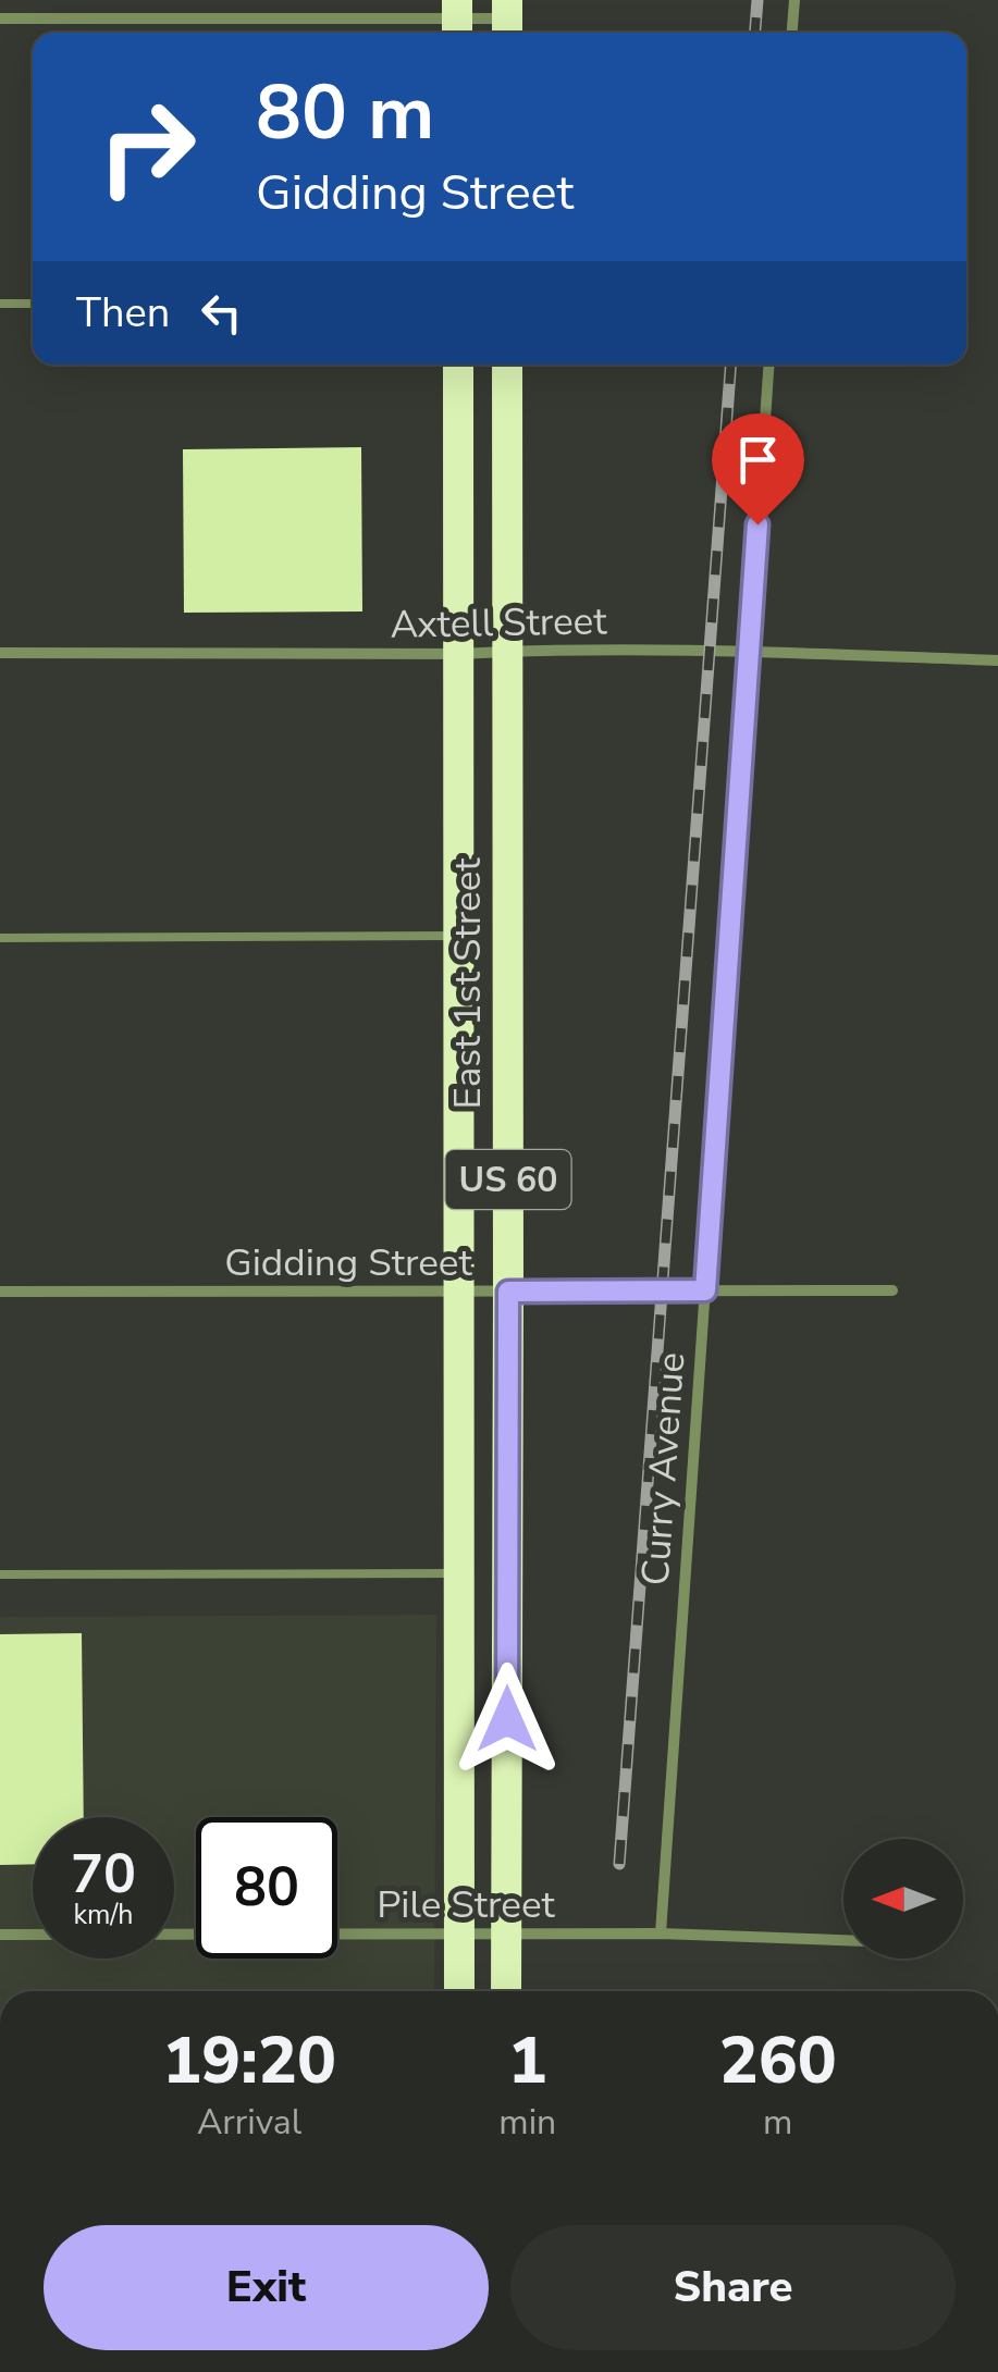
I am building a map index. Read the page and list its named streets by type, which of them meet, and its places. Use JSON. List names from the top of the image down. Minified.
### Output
{"streets":{"highway":["East 1st Street","US 60"],"street":["Axtell Street","Gidding Street","Curry Avenue","Pile Street"]},"crossings":[["Axtell Street","East 1st Street"],["Axtell Street","Curry Avenue"],["East 1st Street","Gidding Street"],["East 1st Street","Pile Street"],["Gidding Street","Curry Avenue"],["Curry Avenue","Pile Street"]],"north":"left","page":{"turn":["80 m","Gidding Street"],"then":"Then","speed":"70 km/h","limit":"80","eta":["19:20","Arrival","1","min","260","m"],"buttons":["Exit","Share"]}}
